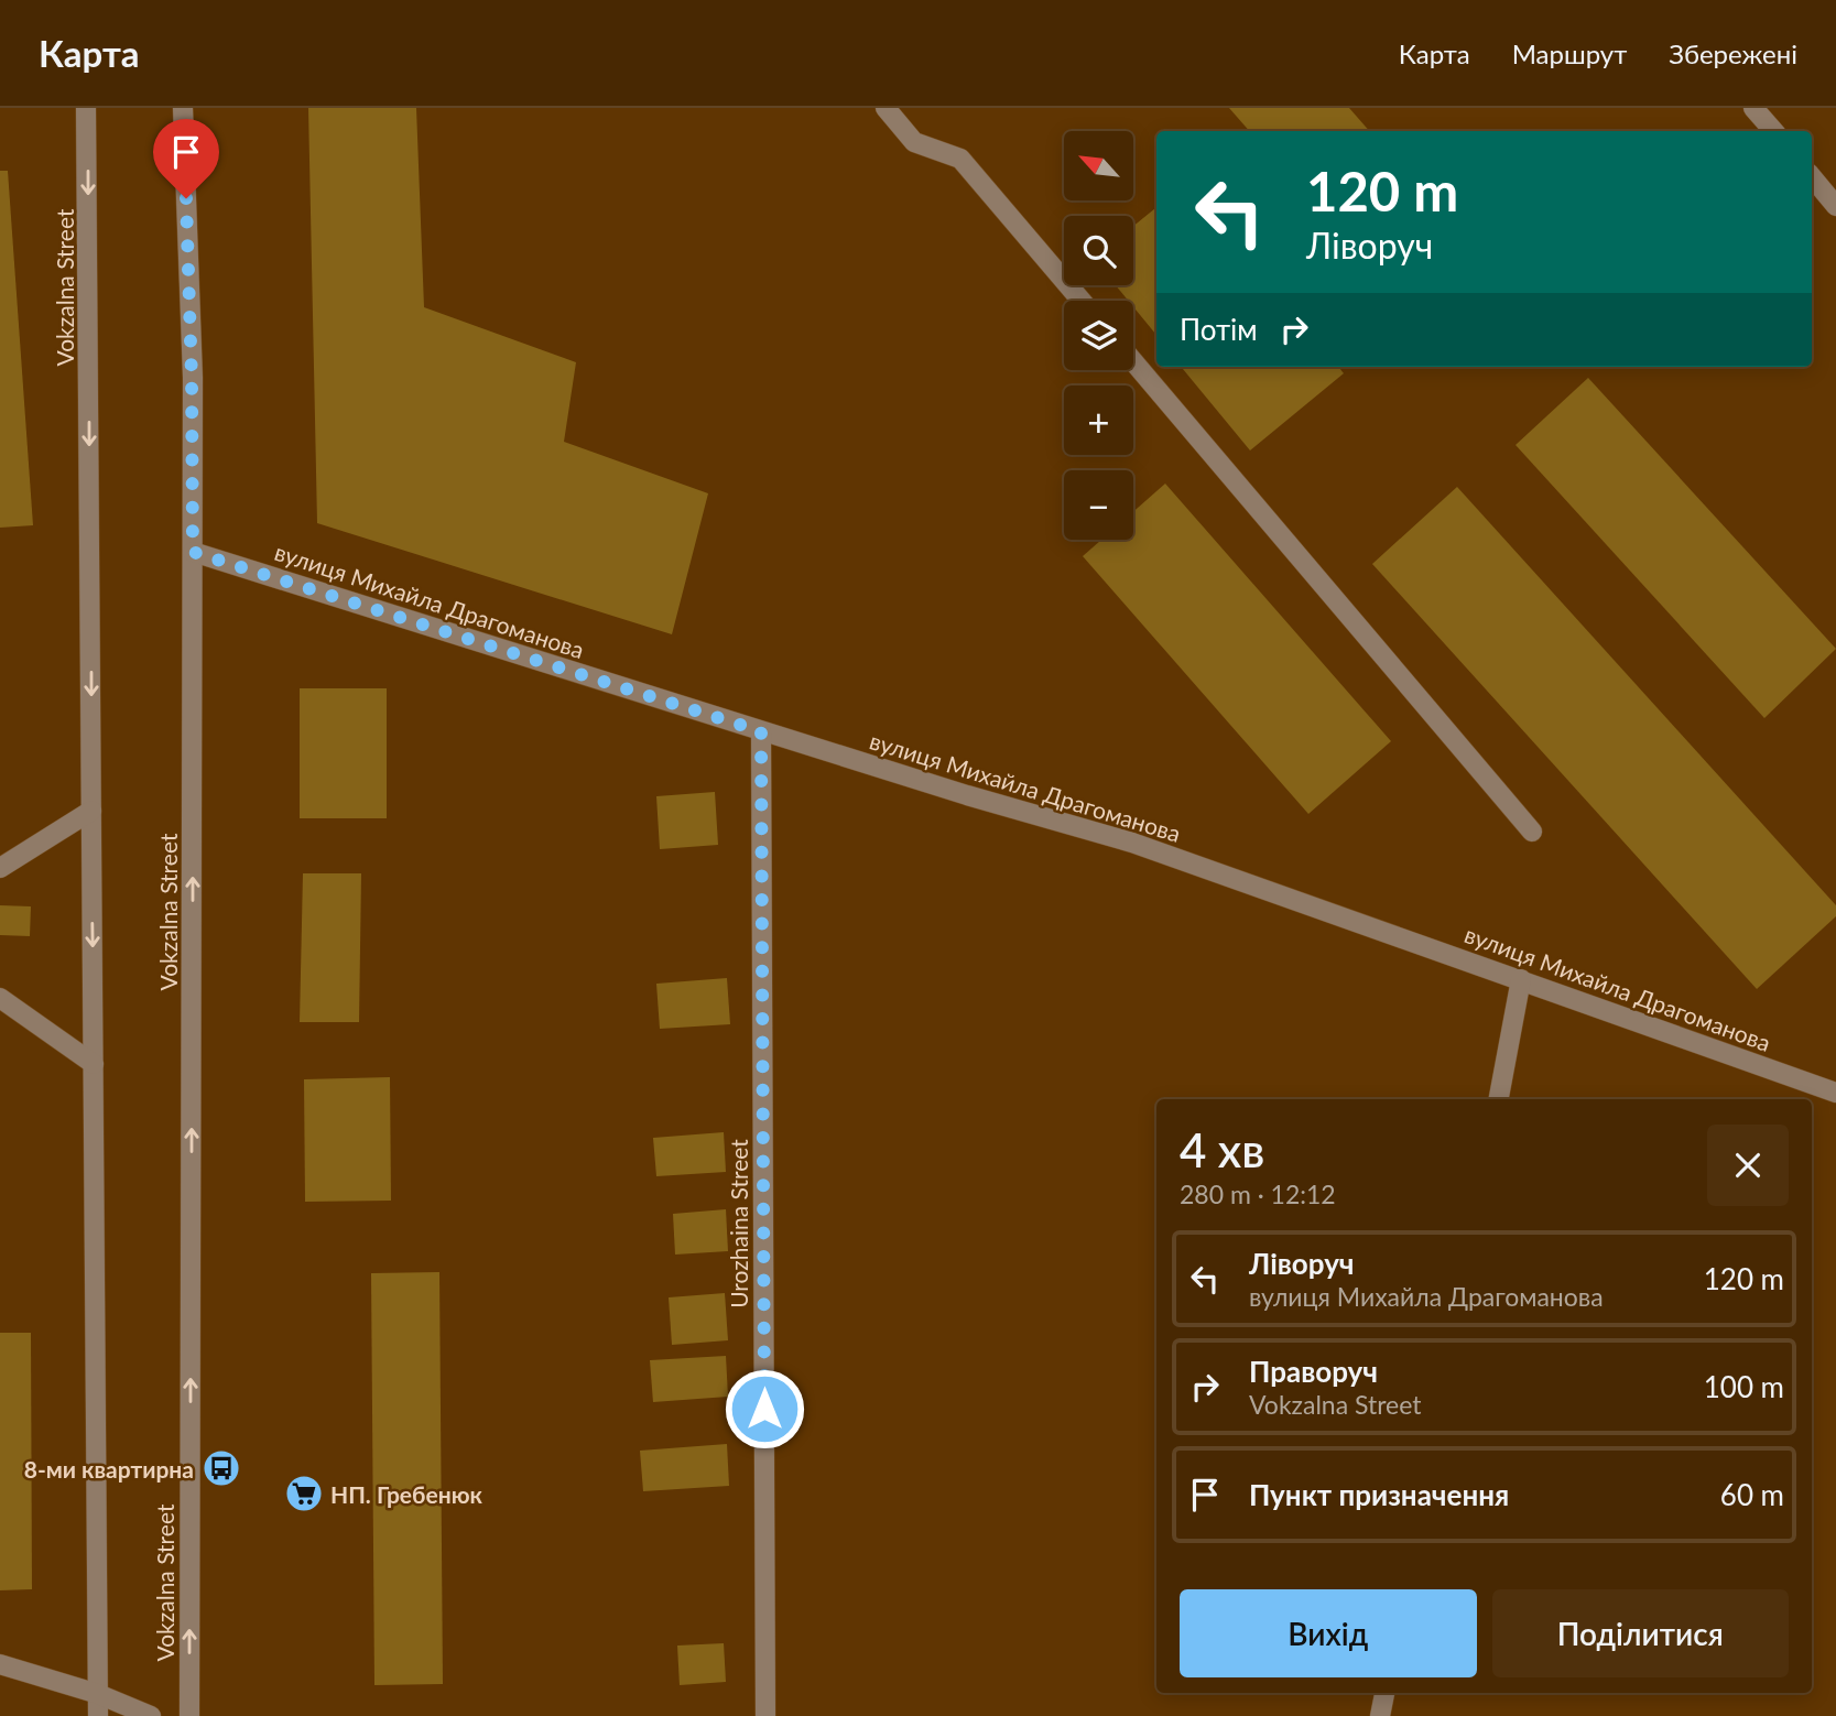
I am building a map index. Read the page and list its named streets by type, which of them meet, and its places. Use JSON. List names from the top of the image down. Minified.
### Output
{"streets":{"street":["Vokzalna Street","вулиця Михайла Драгоманова","Urozhaina Street"]},"crossings":[["Vokzalna Street","вулиця Михайла Драгоманова"],["вулиця Михайла Драгоманова","Urozhaina Street"]],"places":{"bus stop":["8-ми квартирна"],"supermarket":["НП. Гребенюк"]},"north":"top left","page":{"header":"Карта","nav":["Карта","Маршрут","Збережені"],"map_buttons":["+","−"],"turn":["120 m","Ліворуч"],"then":"Потім","heading":["4 хв","280 m · 12:12"],"list":[{"name":"Ліворуч","note":"вулиця Михайла Драгоманова","value":"120 m"},{"name":"Праворуч","note":"Vokzalna Street","value":"100 m"},{"name":"Пункт призначення","value":"60 m"}],"buttons":["Вихід","Поділитися"]}}
